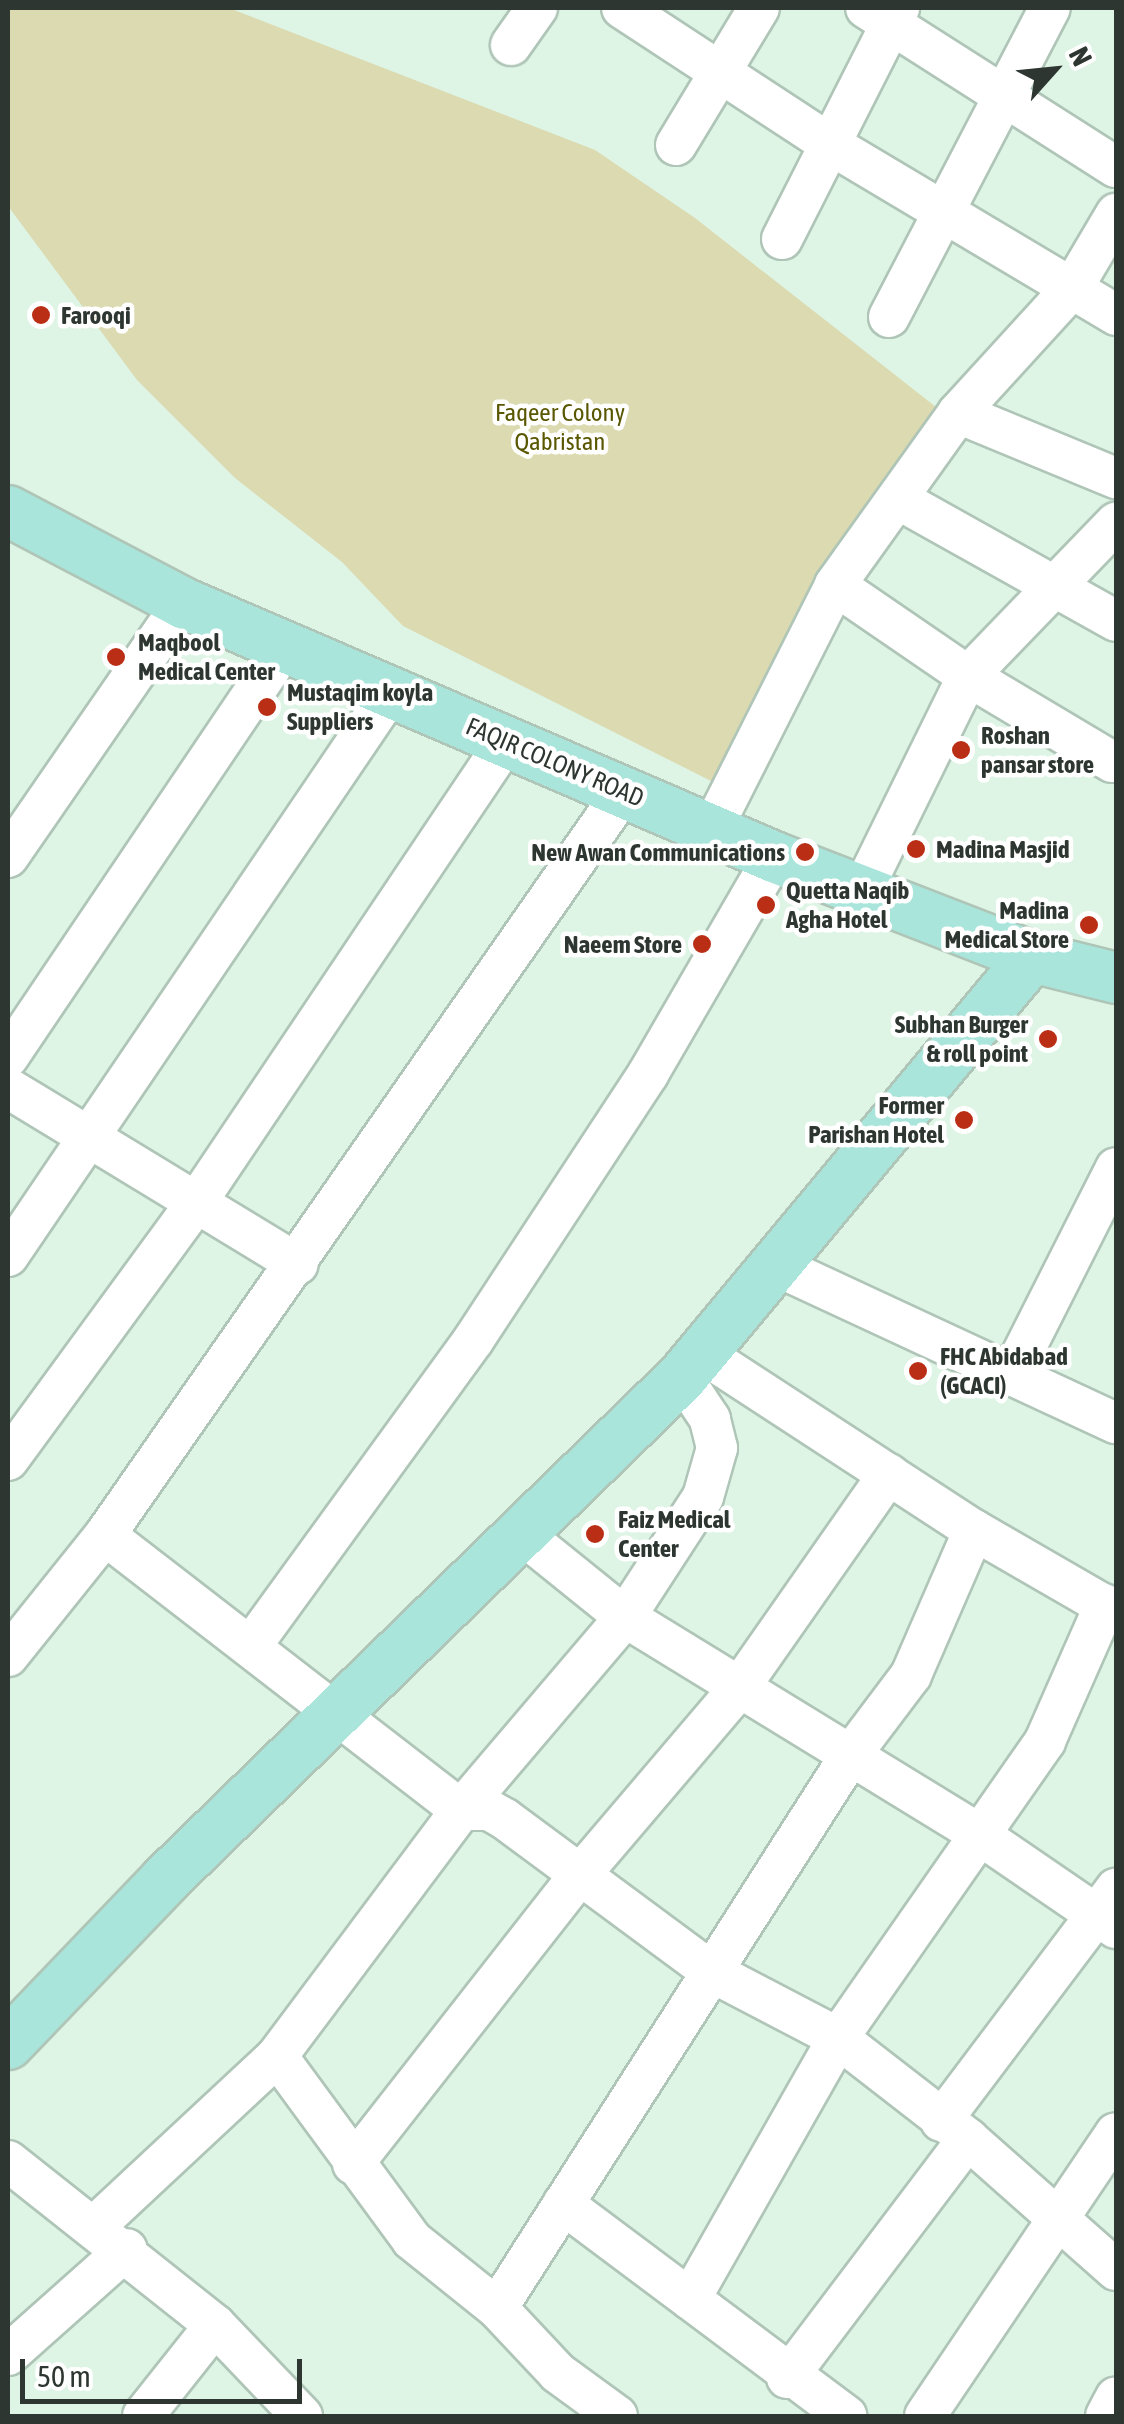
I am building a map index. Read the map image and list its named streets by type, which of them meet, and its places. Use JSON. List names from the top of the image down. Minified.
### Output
{"streets":{"main road":["FAQIR COLONY ROAD"]},"parks":["Faqeer Colony Qabristan"],"places":["Farooqi","Maqbool Medical Center","Mustaqim koyla Suppliers","Roshan pansar store","Madina Masjid","New Awan Communications","Quetta Naqib Agha Hotel","Madina Medical Store","Naeem Store","Subhan Burger & roll point","Former Parishan Hotel","FHC Abidabad (GCACI)","Faiz Medical Center"],"scale_bar":"50 m","north":"top right"}
